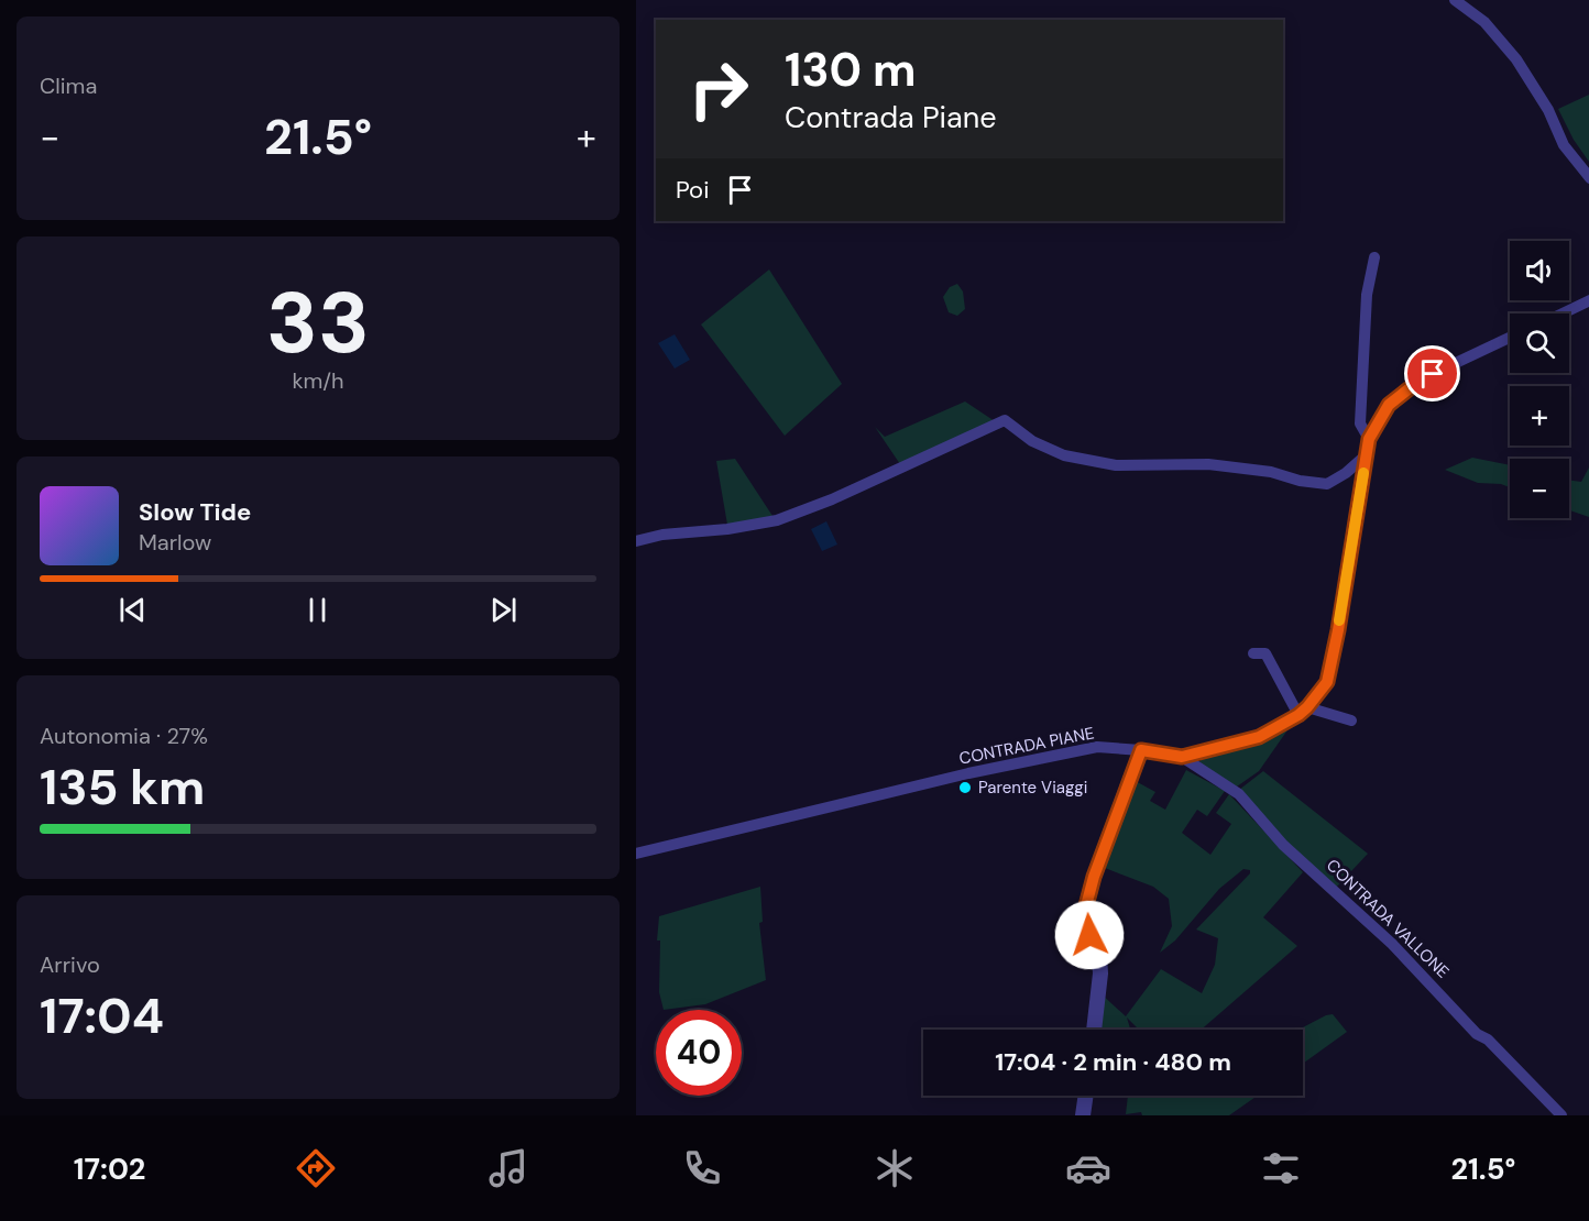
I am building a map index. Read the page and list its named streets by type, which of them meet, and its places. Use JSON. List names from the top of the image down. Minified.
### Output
{"streets":{"street":["CONTRADA PIANE","CONTRADA VALLONE"]},"crossings":[["CONTRADA PIANE","CONTRADA VALLONE"]],"places":["Parente Viaggi"],"page":{"tile":["Clima",["33","km/h"],["Autonomia · 27%","135 km"],["Arrivo","17:04"]],"turn":["130 m","Contrada Piane"],"heat":["−","21.5°","+"],"then":"Poi","map_buttons":["+","−"],"song":["Slow Tide","Marlow"],"limit":"40","trip":"17:04 · 2 min · 480 m","tabs":["17:02","21.5°"]}}
